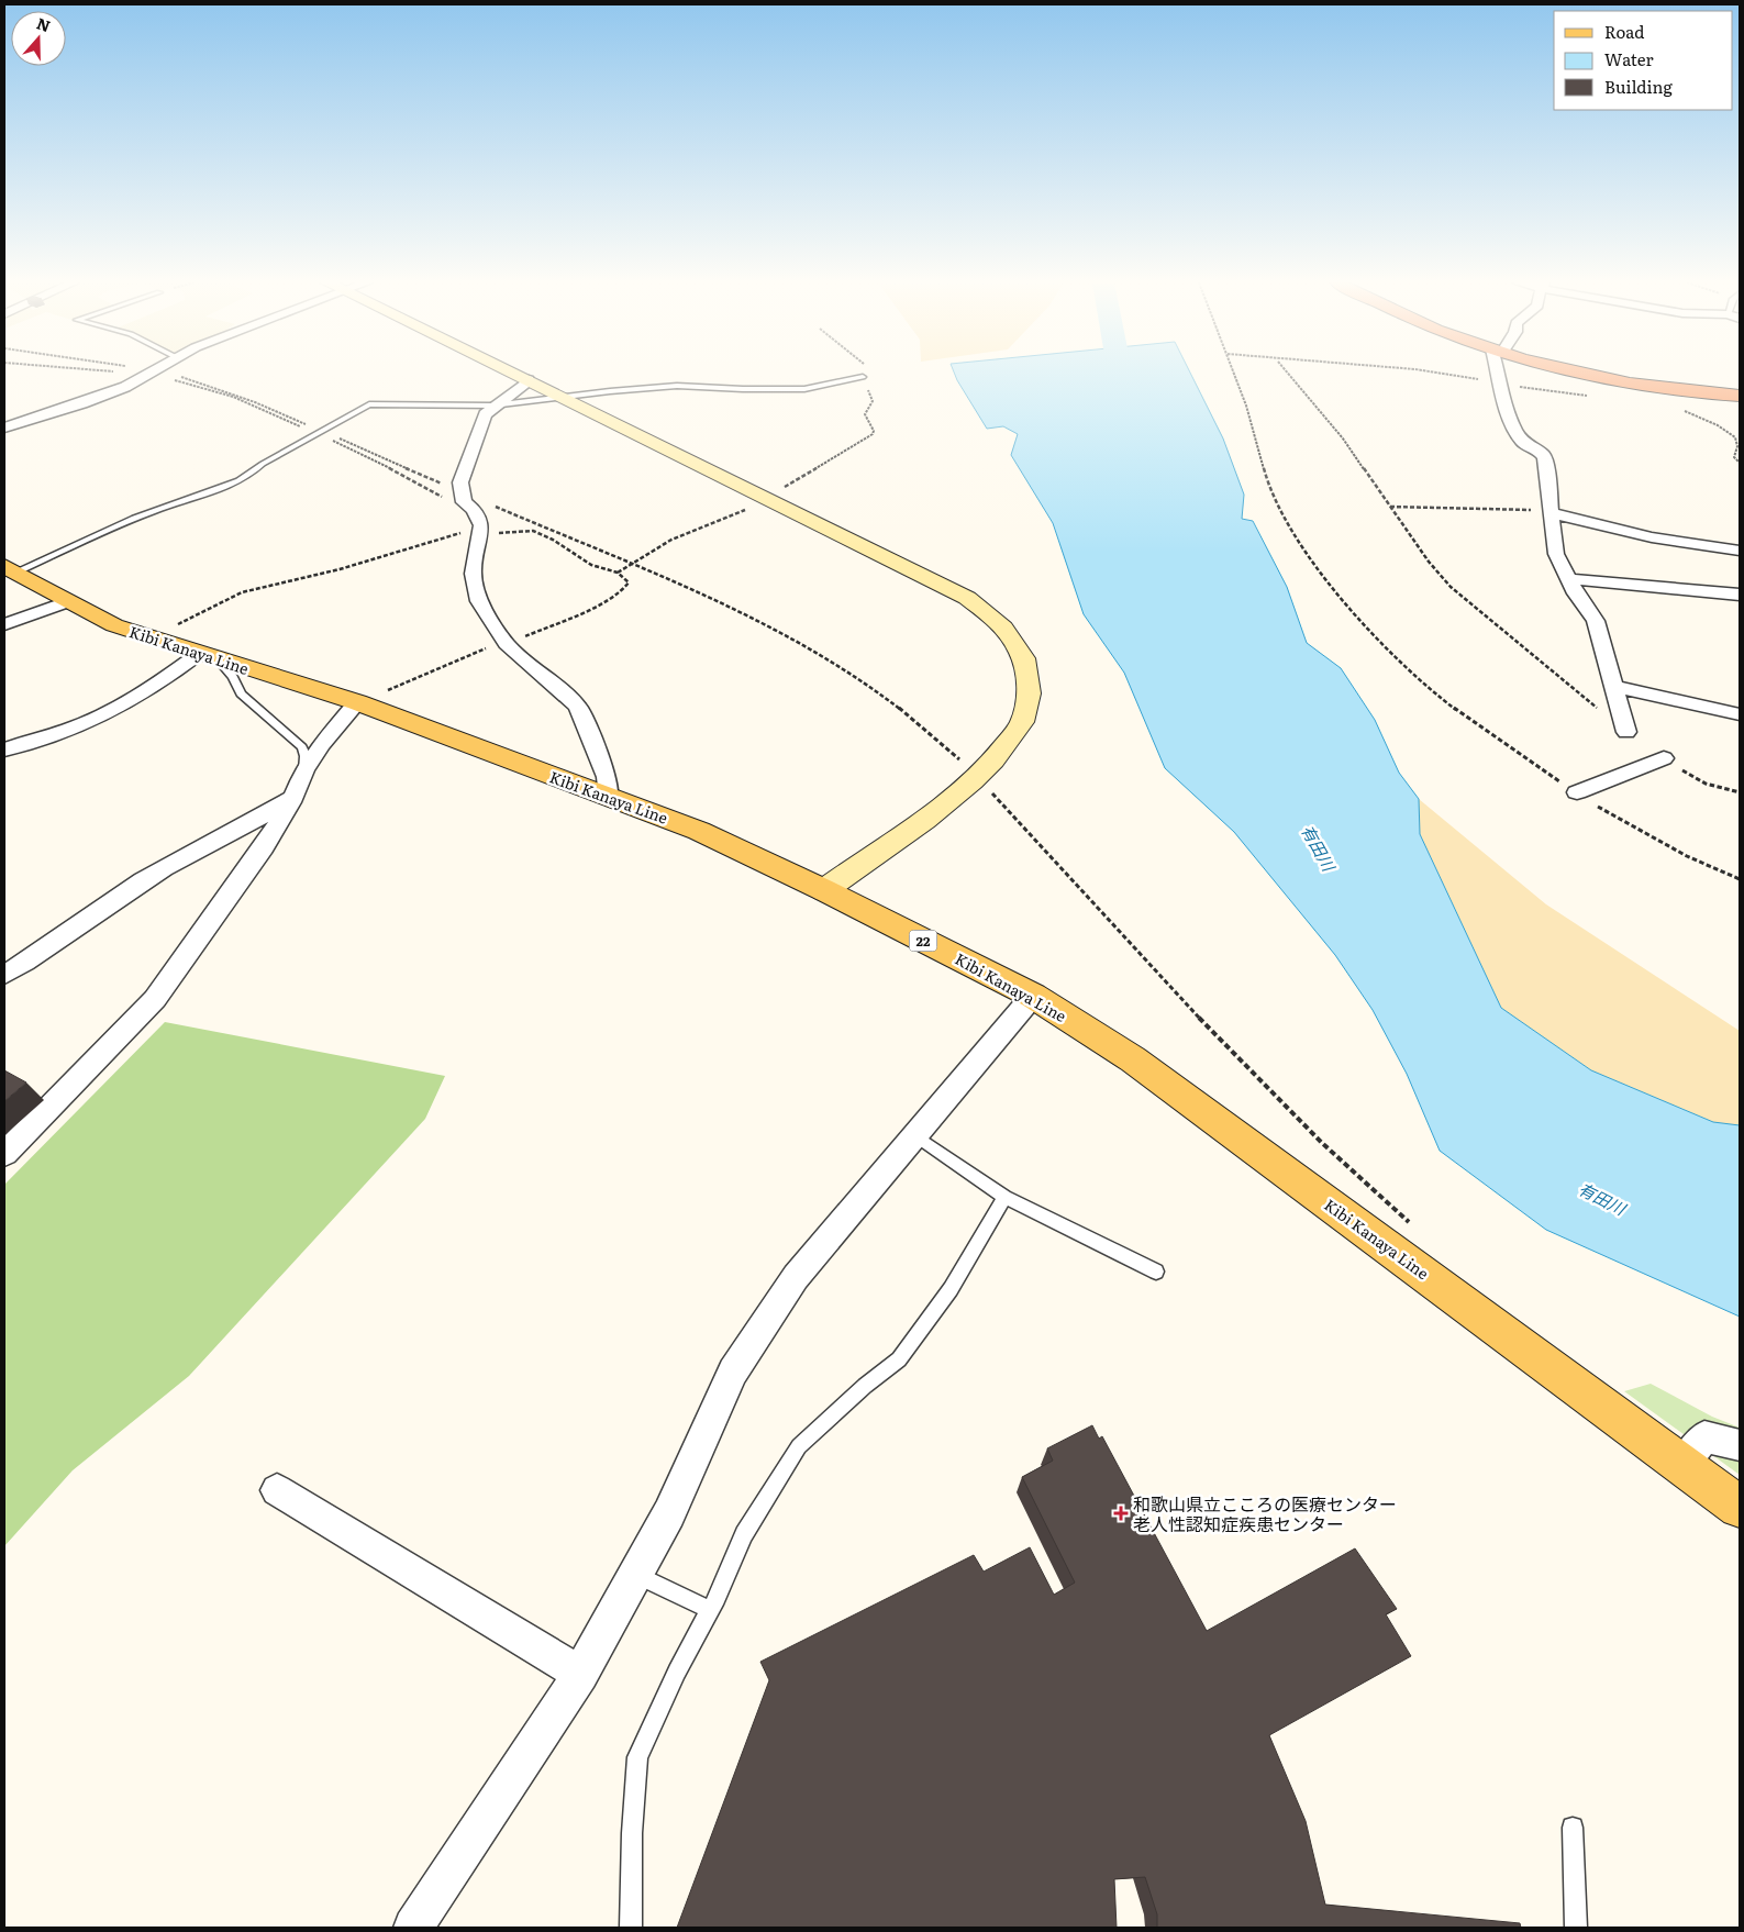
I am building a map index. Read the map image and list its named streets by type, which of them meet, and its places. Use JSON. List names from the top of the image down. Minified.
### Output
{"streets":{"main road":["Kibi Kanaya Line","22"]},"water":["有田川"],"places":{"health":["和歌山県立こころの医療センター 老人性認知症疾患センター"]},"legend":["Road","Water","Building"],"north":"top"}
